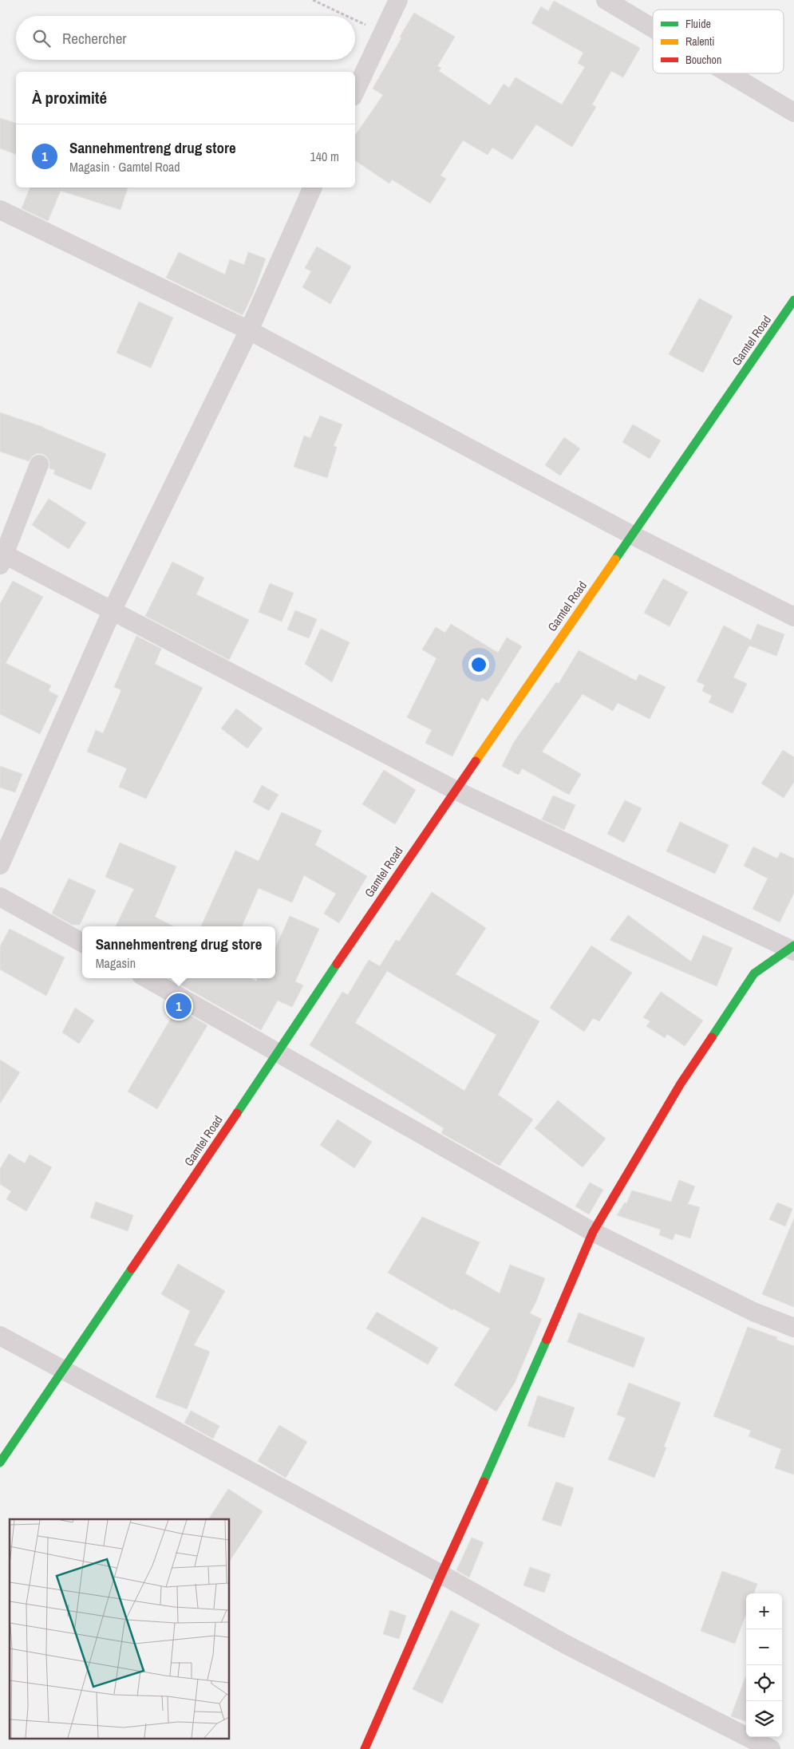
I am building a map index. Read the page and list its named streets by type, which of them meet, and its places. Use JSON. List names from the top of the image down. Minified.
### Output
{"streets":{"street":["Gamtel Road"]},"legend":["Fluide","Ralenti","Bouchon"],"page":{"search":"Rechercher","heading":"À proximité","list":[{"mark":"1","name":"Sannehmentreng drug store","note":"Magasin · Gamtel Road","value":"140 m"}],"popup":["Sannehmentreng drug store","Magasin"],"pins":"1","map_buttons":["+","−"]}}
